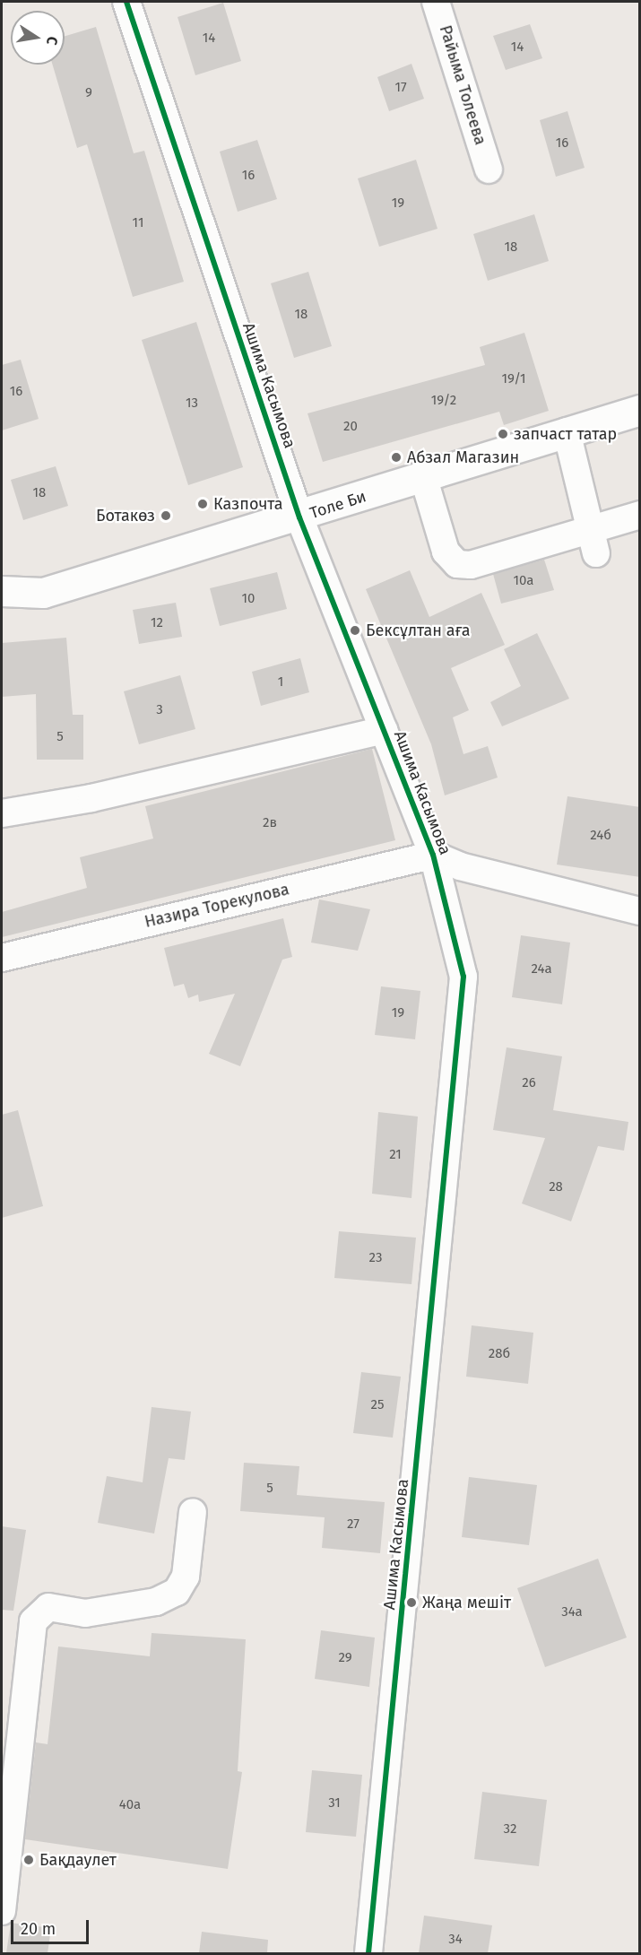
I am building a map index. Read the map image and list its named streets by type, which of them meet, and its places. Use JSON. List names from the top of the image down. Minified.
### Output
{"streets":{"street":["Райыма Толеева","Ашима Касымова","Толе Би","Назира Торекулова"]},"crossings":[["Ашима Касымова","Толе Би"],["Ашима Касымова","Назира Торекулова"]],"places":["запчаст татар","Абзал Магазин","Казпочта","Ботакөз","Бексұлтан аға","Жаңа мешіт","Бақдаулет"],"house_numbers":["14","14","17","9","16","16","19","11","18","18","19/1","16","19/2","13","20","18","10а","10","12","1","3","5","2в","24б","24а","19","26","21","28","23","28б","25","5","27","34а","29","31","40а","32","34"],"scale_bar":"20 m","north":"right"}
